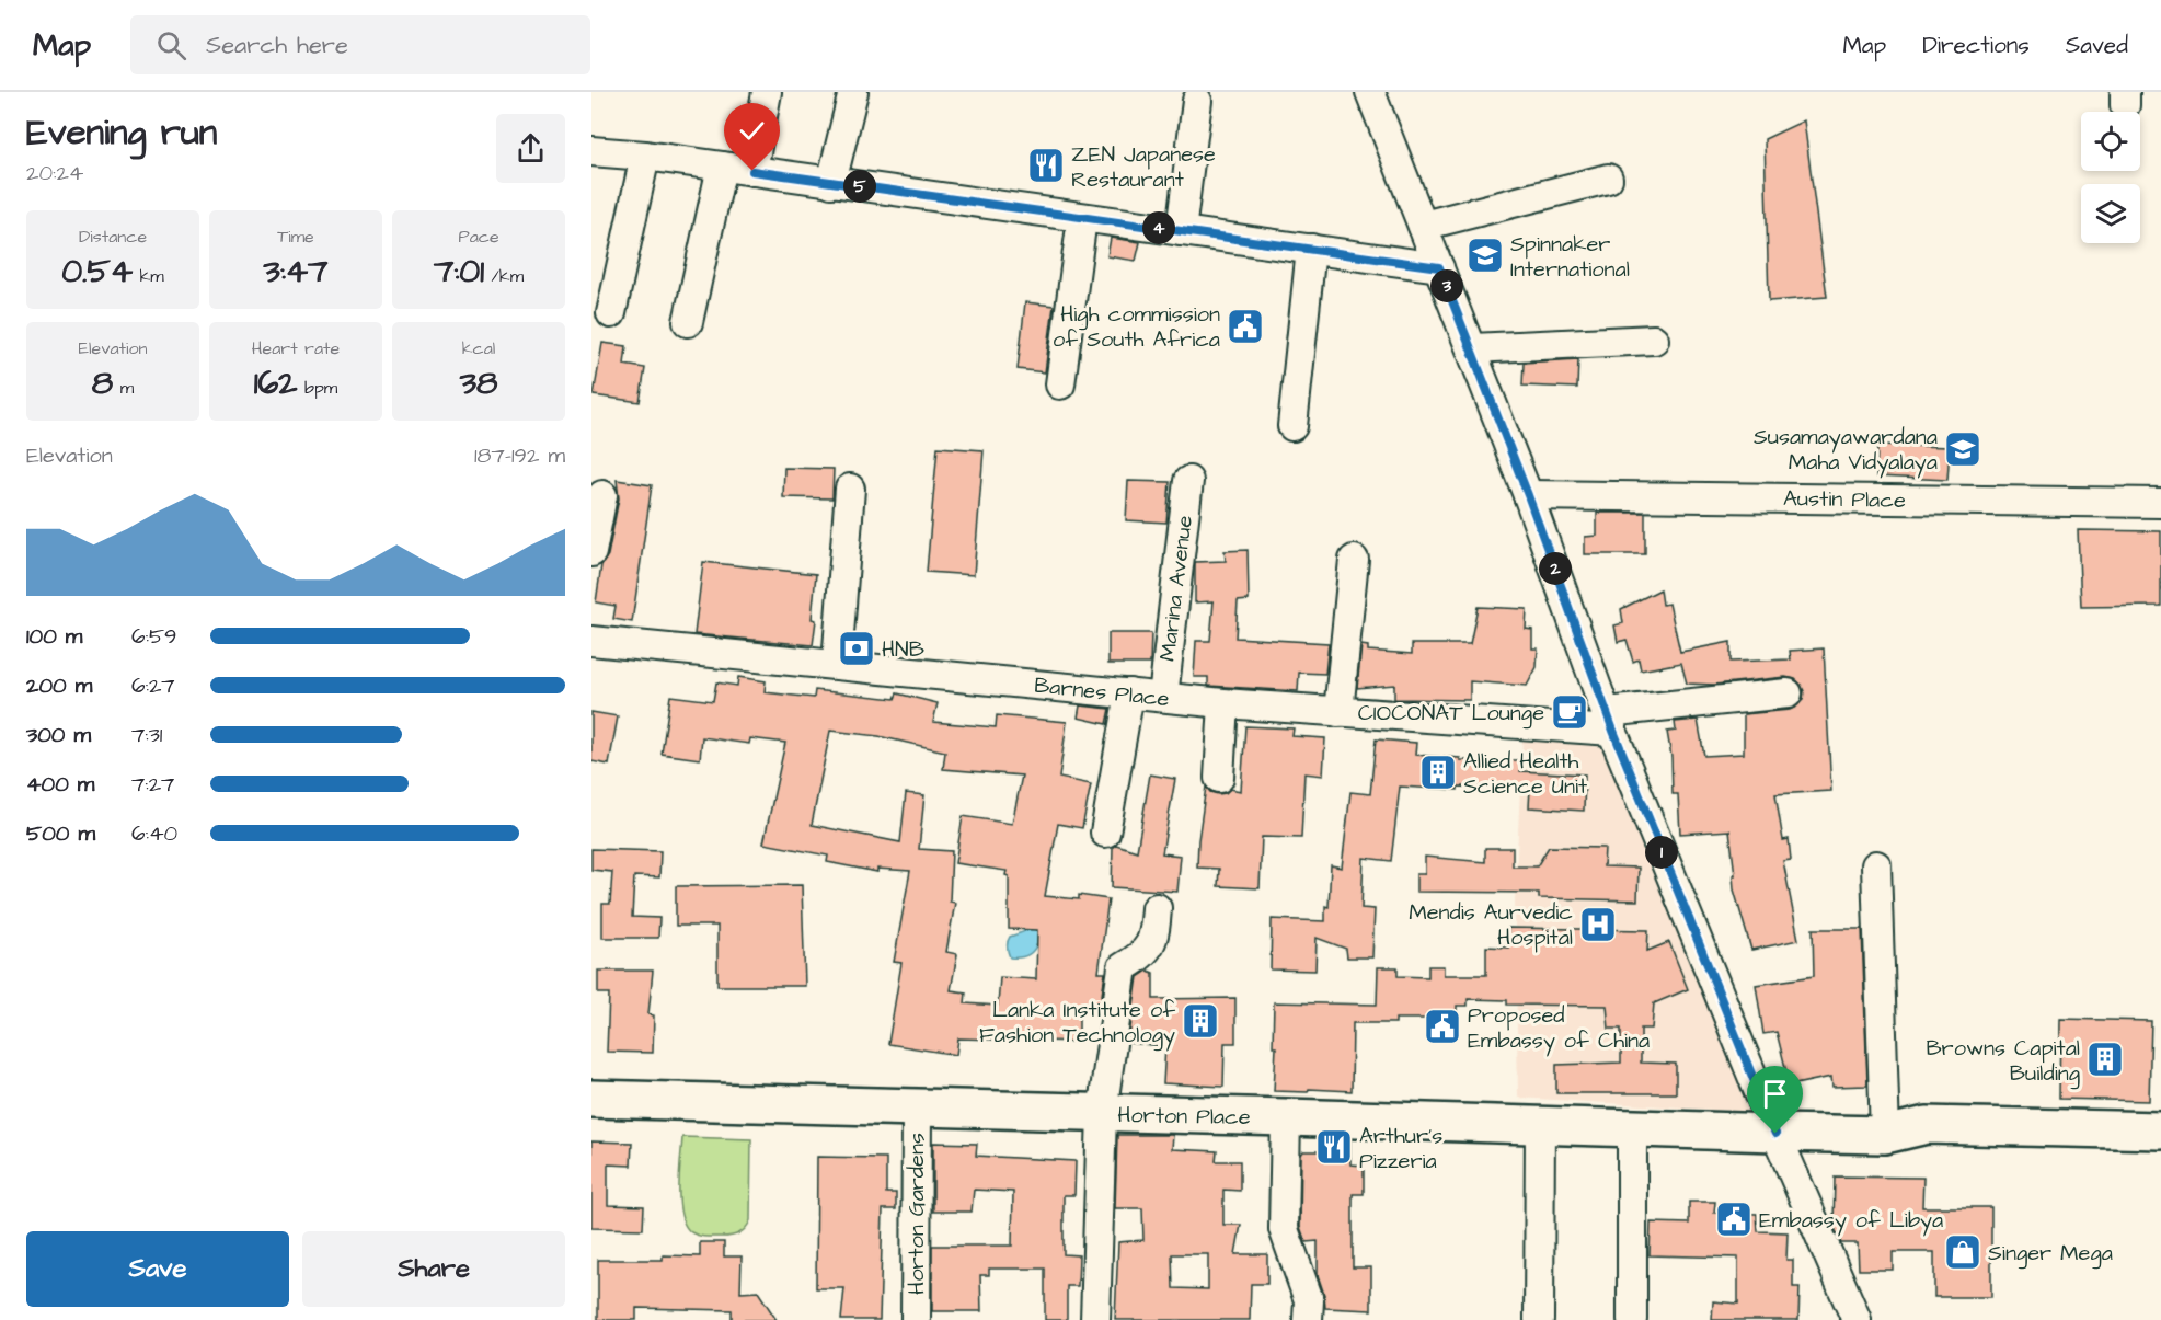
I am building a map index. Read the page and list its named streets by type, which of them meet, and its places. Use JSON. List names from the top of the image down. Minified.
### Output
{"streets":{"highway":["Horton Place"],"street":["Austin Place","Marina Avenue","Barnes Place","Horton Gardens"]},"crossings":[["Marina Avenue","Barnes Place"],["Horton Place","Horton Gardens"]],"places":{"restaurant":["ZEN Japanese Restaurant","Arthur's Pizzeria"],"school or university":["Spinnaker International","Susamayawardana Maha Vidyalaya"],"public building":["High commission of South Africa","Proposed Embassy of China","Embassy of Libya"],"bank":["HNB"],"cafe":["CIOCONAT Lounge"],"building":["Allied Health Science Unit","Lanka Institute of Fashion Technology","Browns Capital Building"],"hospital":["Mendis Aurvedic Hospital"],"shop":["Singer Mega"]},"page":{"header":"Map","search":"Search here","nav":["Map","Directions","Saved"],"heading":["Evening run","20:24"],"pins":["5","4","3","2","1"],"stats":[["Distance","0.54 km"],["Time","3:47"],["Pace","7:01 /km"],["Elevation","8 m"],["Heart rate","162 bpm"],["kcal","38"]],"chart":["Elevation","187–192 m"],"list":[{"name":"100 m","note":"6:59"},{"name":"200 m","note":"6:27"},{"name":"300 m","note":"7:31"},{"name":"400 m","note":"7:27"},{"name":"500 m","note":"6:40"}],"buttons":["Save","Share"]}}
